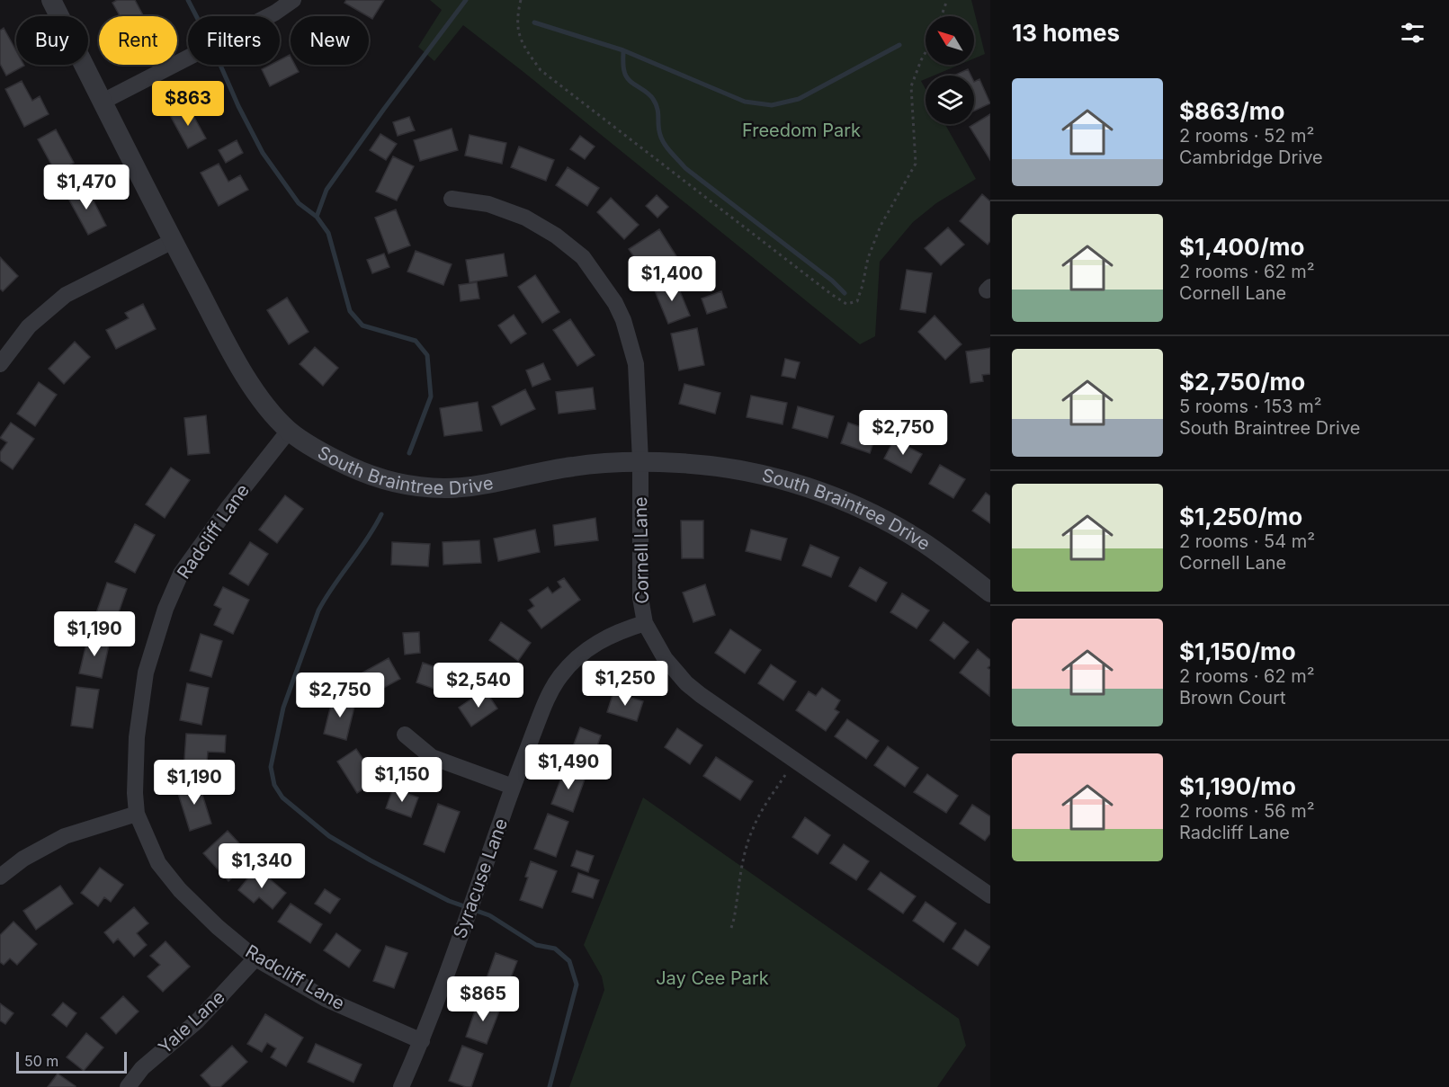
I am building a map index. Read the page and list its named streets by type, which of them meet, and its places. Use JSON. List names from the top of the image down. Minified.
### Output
{"streets":{"street":["South Braintree Drive","Radcliff Lane","Cornell Lane","Syracuse Lane","Yale Lane"]},"crossings":[["South Braintree Drive","Radcliff Lane"],["South Braintree Drive","Cornell Lane"],["Radcliff Lane","Syracuse Lane"],["Radcliff Lane","Yale Lane"],["Cornell Lane","Syracuse Lane"]],"parks":["Freedom Park","Jay Cee Park"],"scale_bar":"50 m","north":"top left","page":{"heading":"13 homes","chip":["Buy","Rent","Filters","New"],"list":[{"name":"$863/mo","note":"2 rooms · 52 m² · Cambridge Drive"},{"name":"$1,400/mo","note":"2 rooms · 62 m² · Cornell Lane"},{"name":"$2,750/mo","note":"5 rooms · 153 m² · South Braintree Drive"},{"name":"$1,250/mo","note":"2 rooms · 54 m² · Cornell Lane"},{"name":"$1,150/mo","note":"2 rooms · 62 m² · Brown Court"},{"name":"$1,190/mo","note":"2 rooms · 56 m² · Radcliff Lane"}],"price":["$863","$1,470","$1,400","$2,750","$1,190","$1,250","$2,540","$2,750","$1,490","$1,150","$1,190","$1,340","$865"],"scale":"50 m"}}
